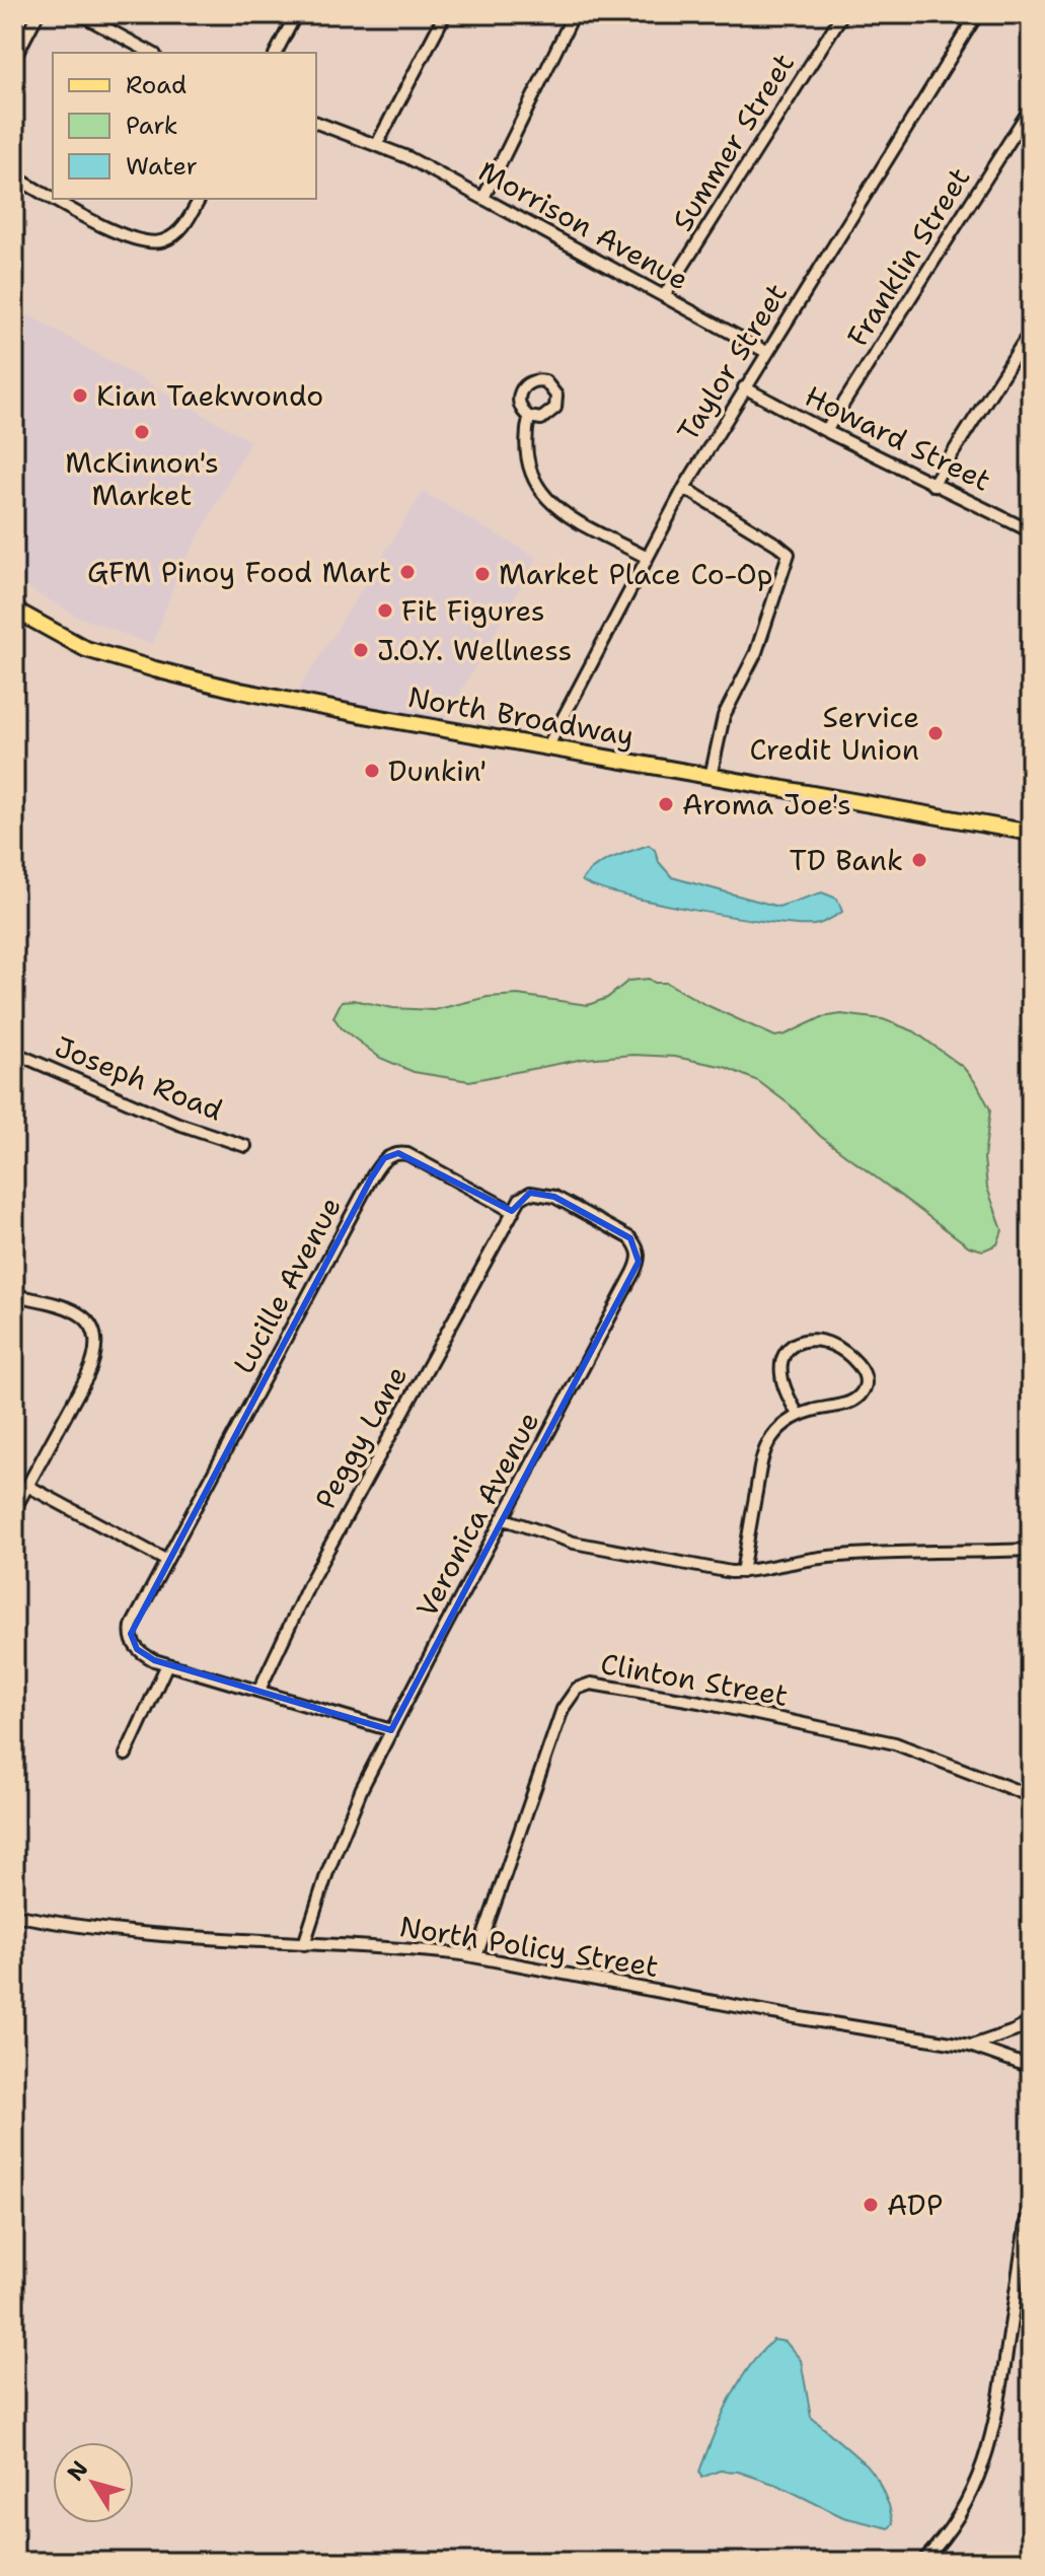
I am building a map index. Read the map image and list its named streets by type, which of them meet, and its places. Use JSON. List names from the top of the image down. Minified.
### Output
{"streets":{"main road":["North Broadway"],"street":["Summer Street","Morrison Avenue","Franklin Street","Taylor Street","Howard Street","Joseph Road","Lucille Avenue","Peggy Lane","Veronica Avenue","Clinton Street","North Policy Street"]},"crossings":[["Summer Street","Morrison Avenue"],["Morrison Avenue","Taylor Street"],["Franklin Street","Howard Street"],["Taylor Street","Howard Street"],["Taylor Street","North Broadway"],["Lucille Avenue","Peggy Lane"],["Lucille Avenue","Veronica Avenue"],["Peggy Lane","Veronica Avenue"],["Veronica Avenue","North Policy Street"],["Clinton Street","North Policy Street"]],"places":["Kian Taekwondo","McKinnon's Market","GFM Pinoy Food Mart","Market Place Co-Op","Fit Figures","J.O.Y. Wellness","Service Credit Union","Dunkin'","Aroma Joe's","TD Bank","ADP"],"legend":["Road","Park","Water"],"north":"top left"}
